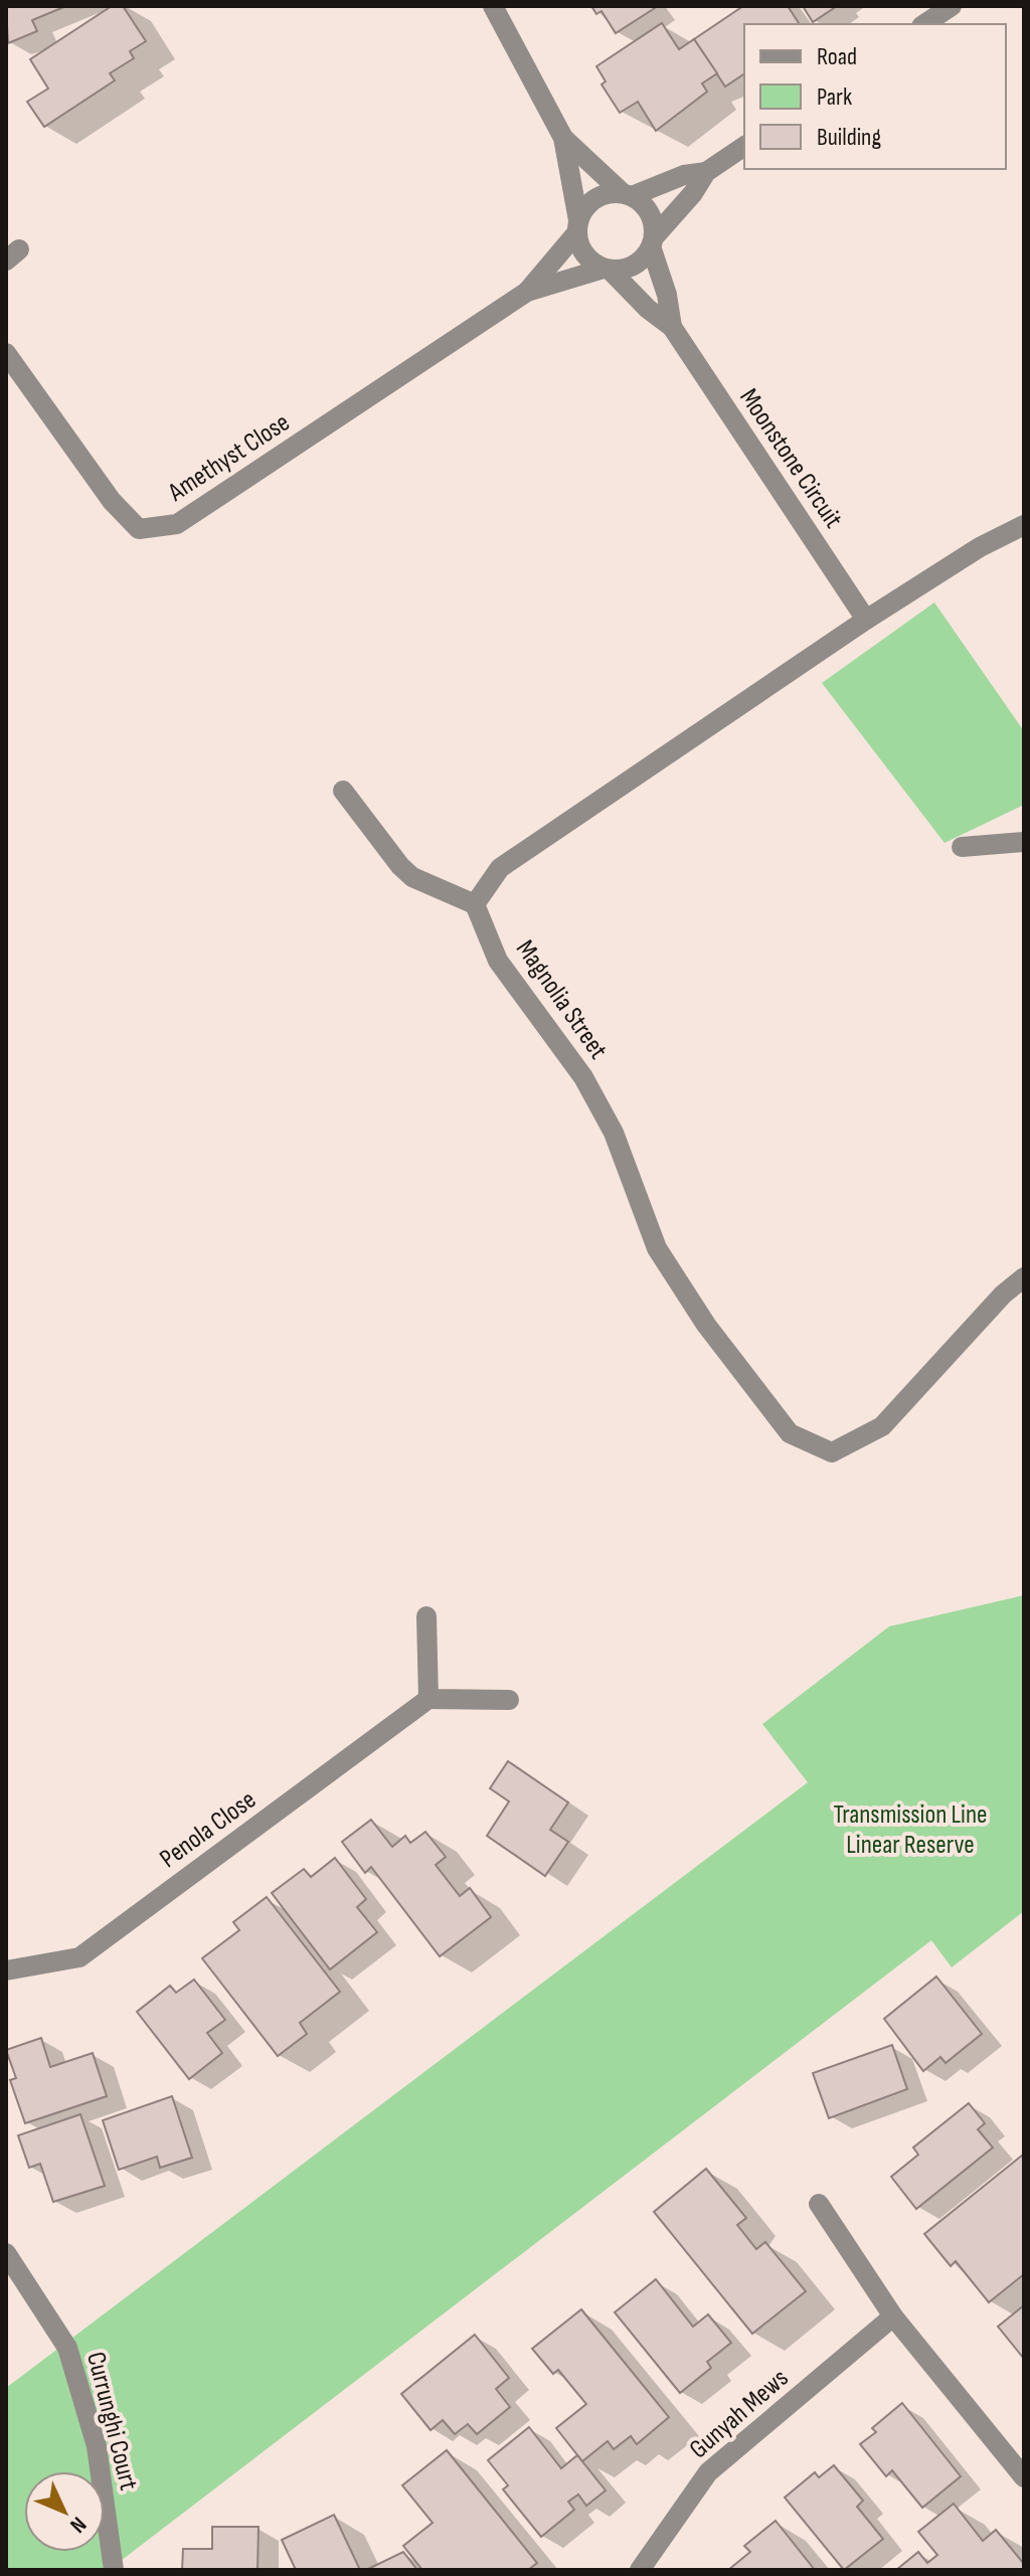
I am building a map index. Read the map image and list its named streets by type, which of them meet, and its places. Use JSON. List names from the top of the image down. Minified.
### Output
{"streets":{"street":["Amethyst Close","Moonstone Circuit","Magnolia Street","Penola Close","Gunyah Mews","Currunghi Court"]},"crossings":[["Amethyst Close","Moonstone Circuit"]],"parks":["Transmission Line Linear Reserve"],"legend":["Road","Park","Building"],"north":"bottom right"}
